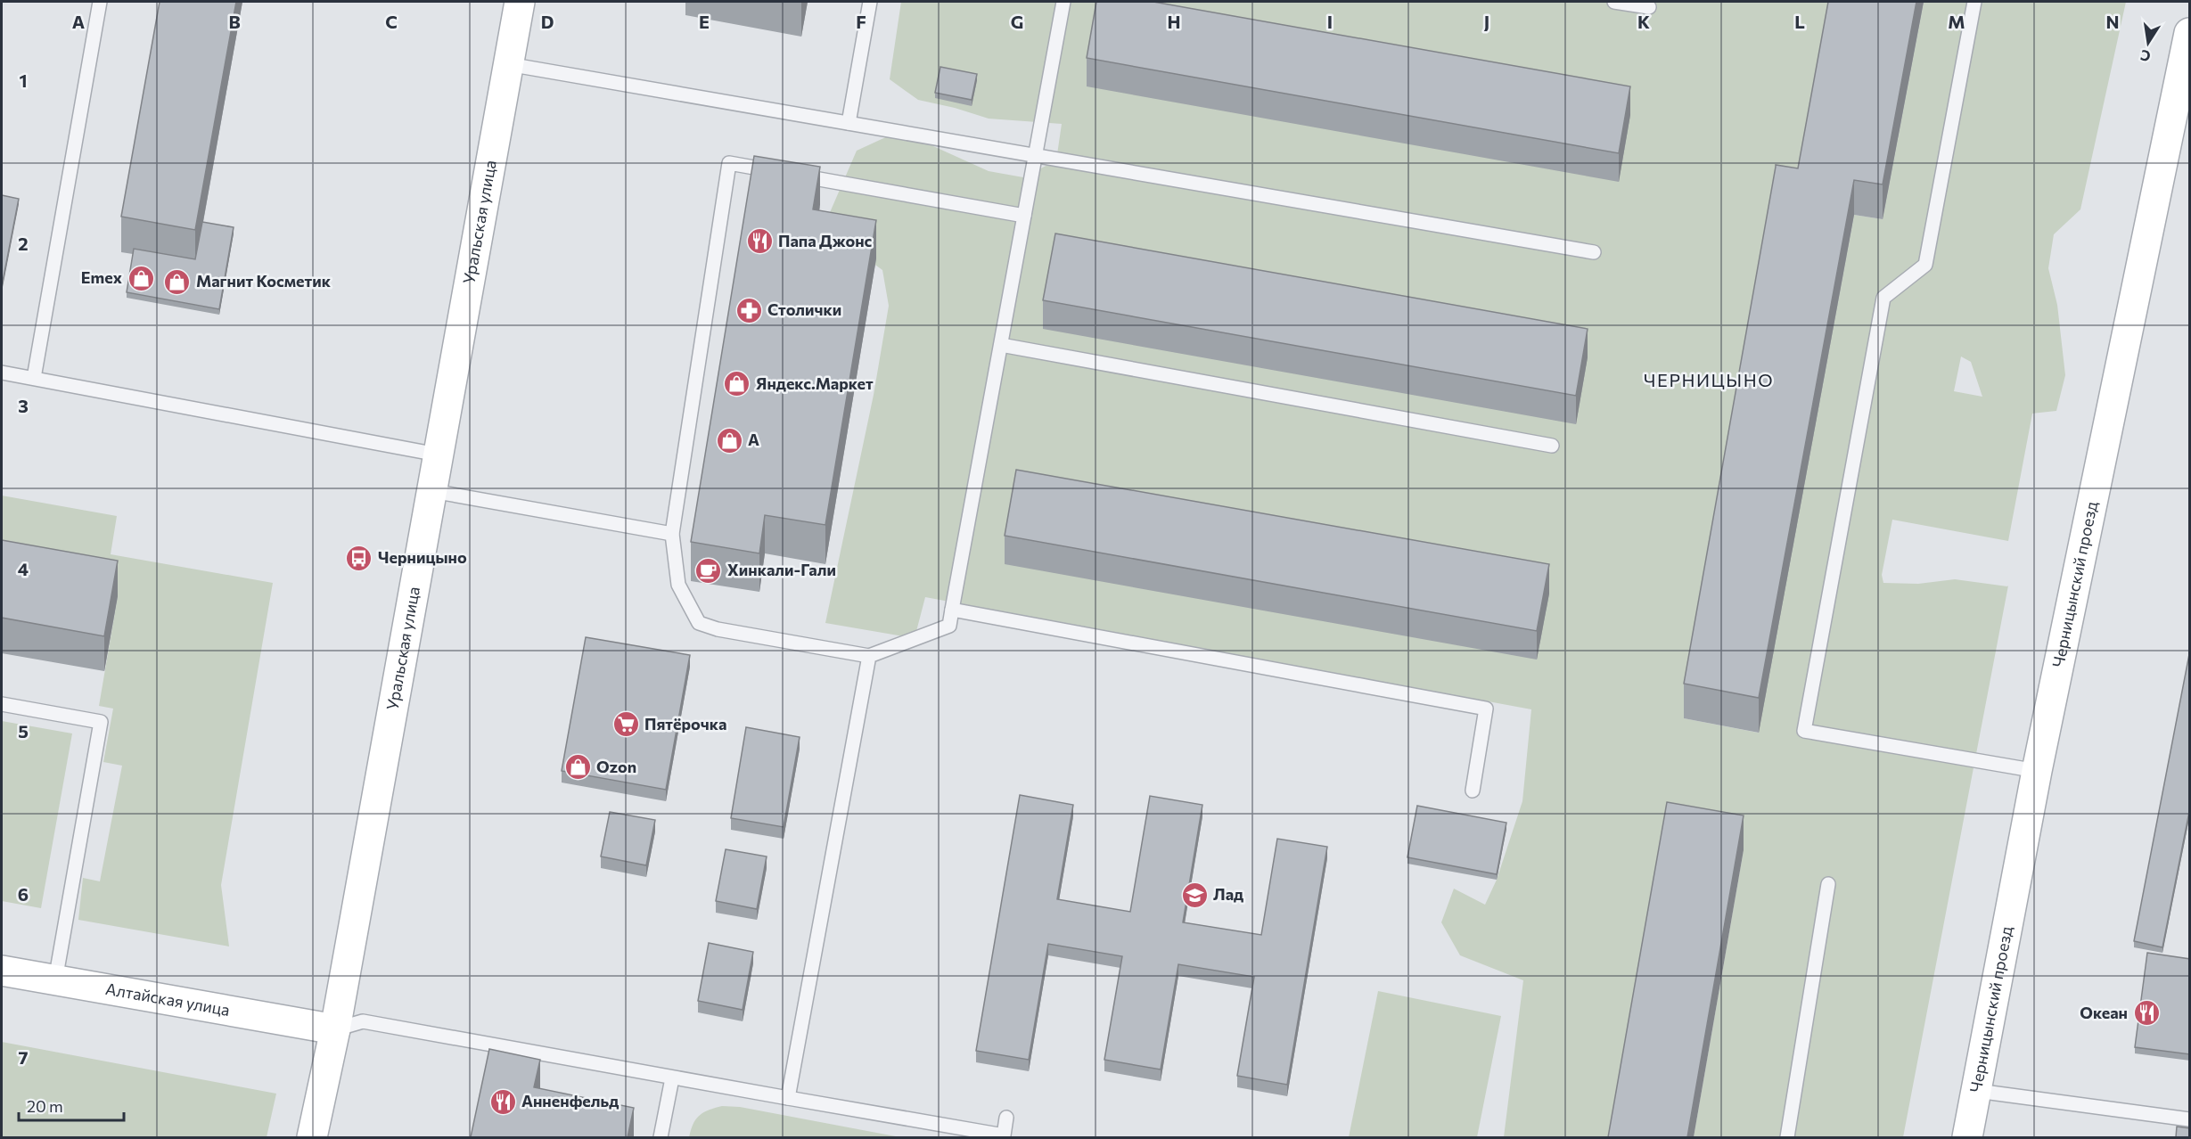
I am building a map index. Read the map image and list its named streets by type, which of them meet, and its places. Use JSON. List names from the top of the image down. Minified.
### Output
{"streets":{"street":["Уральская улица","Черницынский проезд","Алтайская улица"]},"crossings":[["Уральская улица","Алтайская улица"]],"districts":["ЧЕРНИЦЫНО"],"places":{"restaurant":["Папа Джонс","Океан","Анненфельд"],"shop":["Emex","Магнит Косметик","Яндекс.Маркет","А","Ozon"],"pharmacy":["Столички"],"bus stop":["Черницыно"],"cafe":["Хинкали-Гали"],"supermarket":["Пятёрочка"],"school or university":["Лад"]},"scale_bar":"20 m","north":"bottom","grid":{"columns":["A","B","C","D","E","F","G","H","I","J","K","L","M","N"],"rows":["1","2","3","4","5","6","7"]}}
